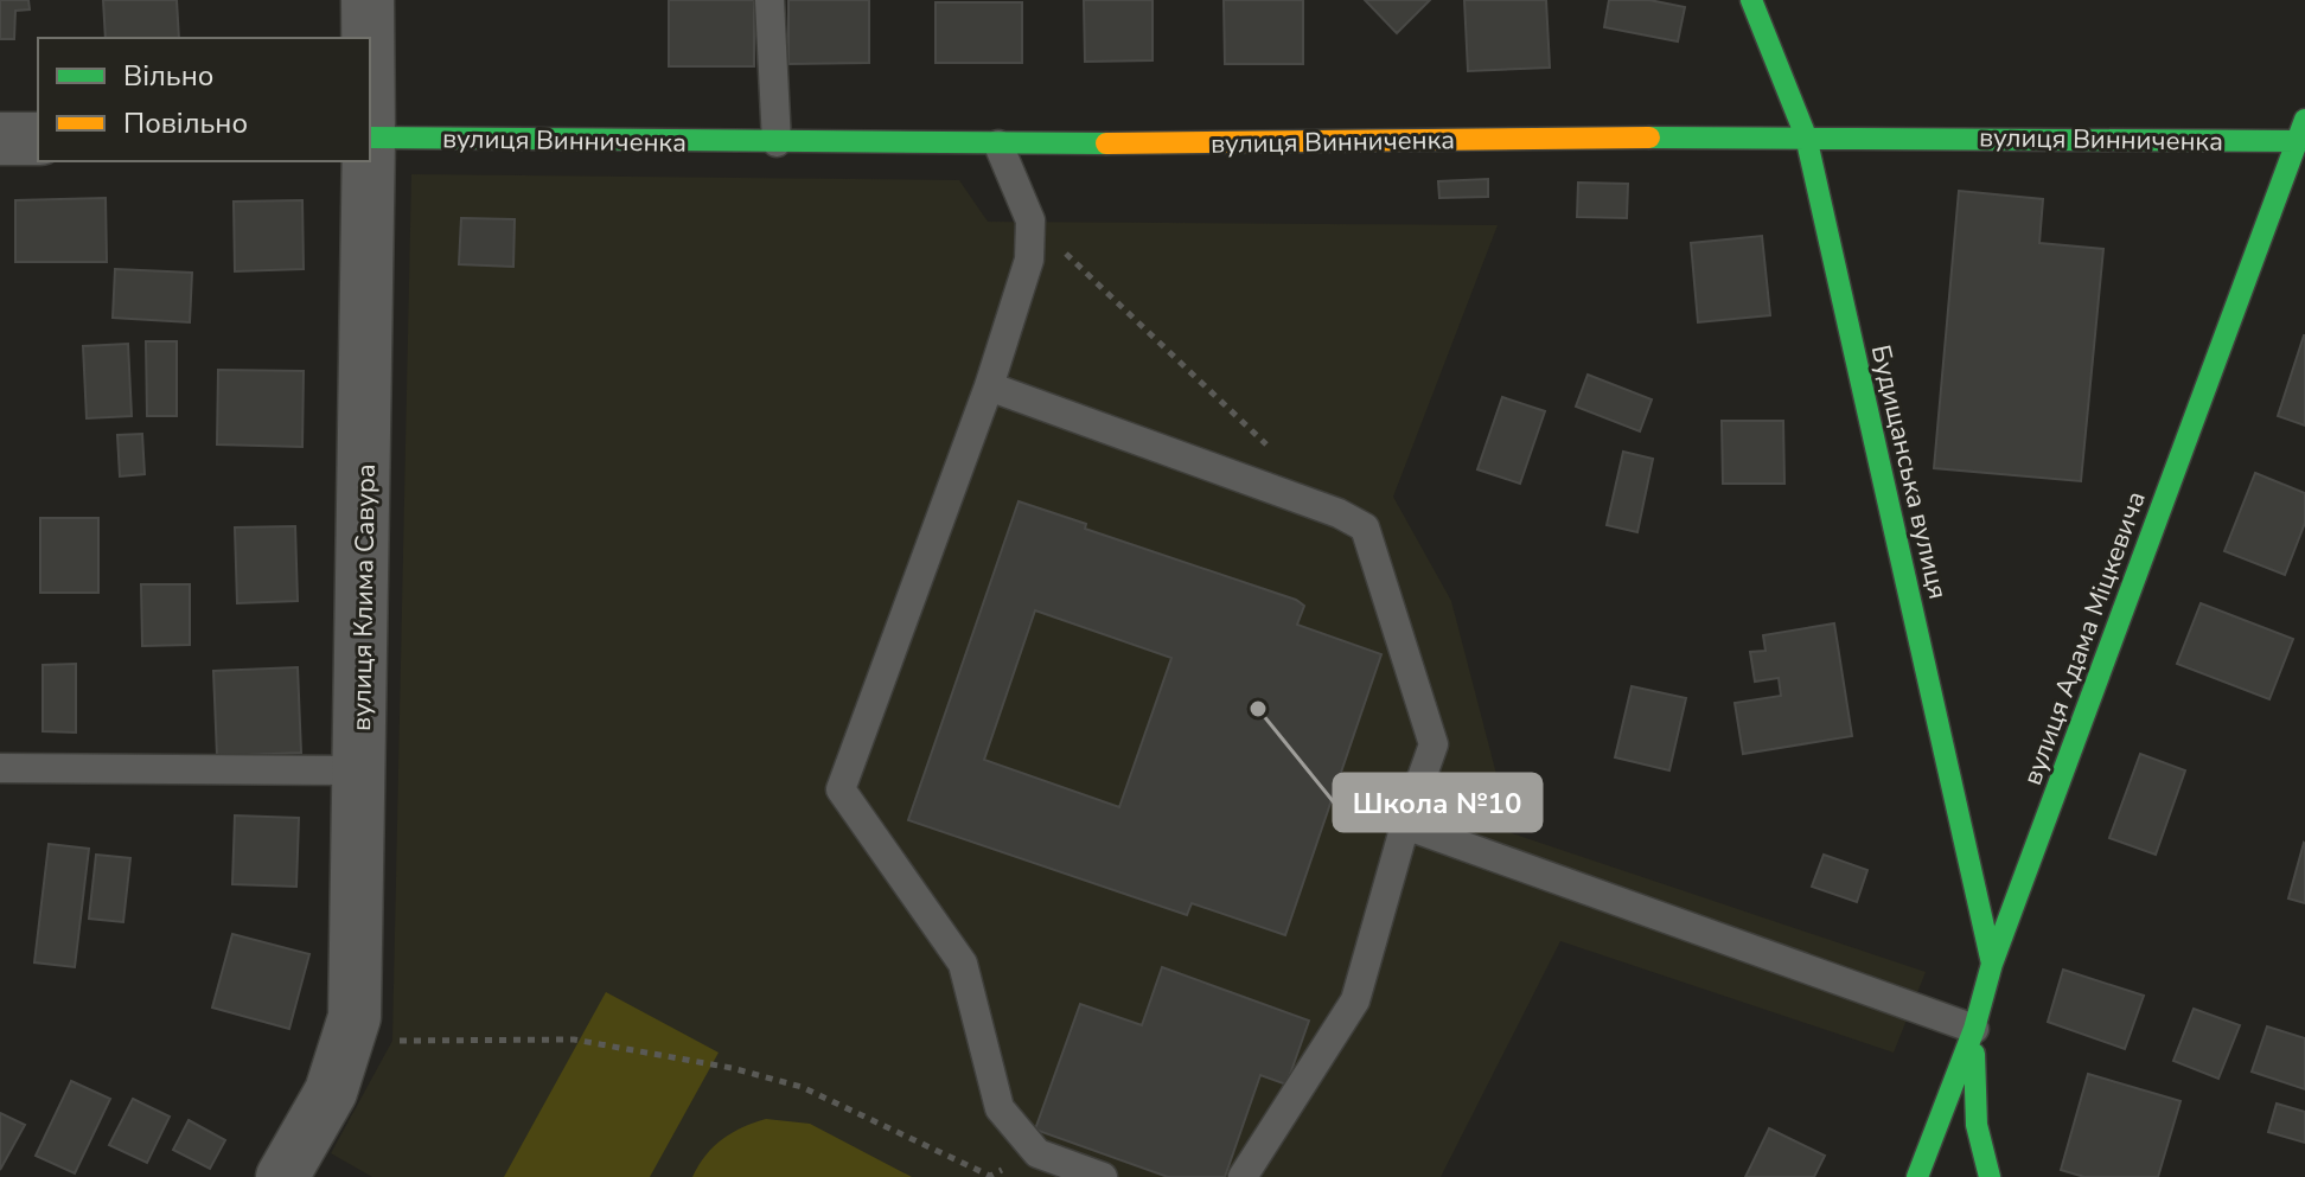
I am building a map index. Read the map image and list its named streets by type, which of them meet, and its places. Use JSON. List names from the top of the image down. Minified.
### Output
{"streets":{"street":["вулиця Винниченка","Будищанська вулиця","вулиця Клима Савура","вулиця Адама Міцкевича"]},"crossings":[["вулиця Винниченка","Будищанська вулиця"],["вулиця Винниченка","вулиця Адама Міцкевича"],["Будищанська вулиця","вулиця Адама Міцкевича"]],"places":["Школа №10"],"legend":["Вільно","Повільно"]}
